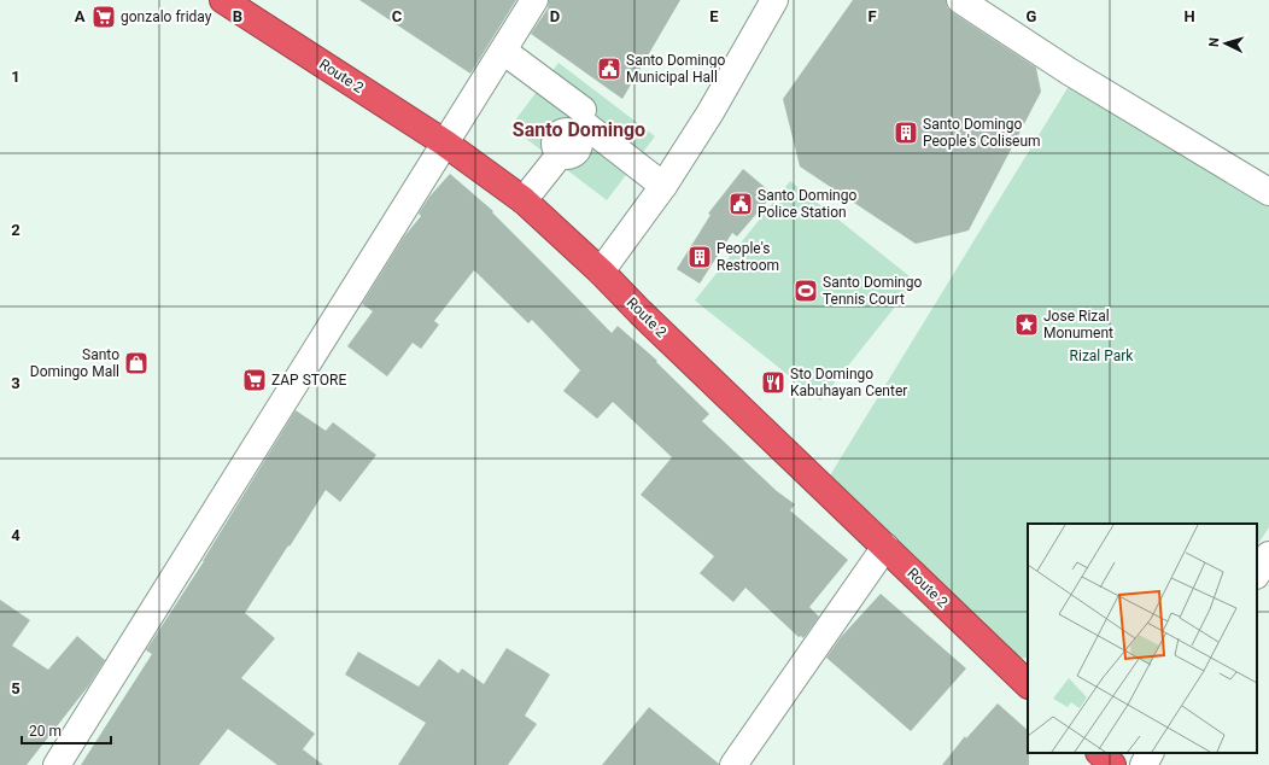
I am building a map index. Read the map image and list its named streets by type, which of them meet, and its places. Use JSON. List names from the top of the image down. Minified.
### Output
{"streets":{"highway":["Route 2"]},"districts":["Santo Domingo"],"parks":["Rizal Park"],"places":{"supermarket":["gonzalo friday","ZAP STORE"],"public building":["Santo Domingo Municipal Hall","Santo Domingo Police Station"],"building":["Santo Domingo People's Coliseum","People's Restroom"],"sports":["Santo Domingo Tennis Court"],"place":["Jose Rizal Monument"],"shop":["Santo Domingo Mall"],"restaurant":["Sto Domingo Kabuhayan Center"]},"scale_bar":"20 m","north":"left","grid":{"columns":["A","B","C","D","E","F","G","H"],"rows":["1","2","3","4","5"]}}
